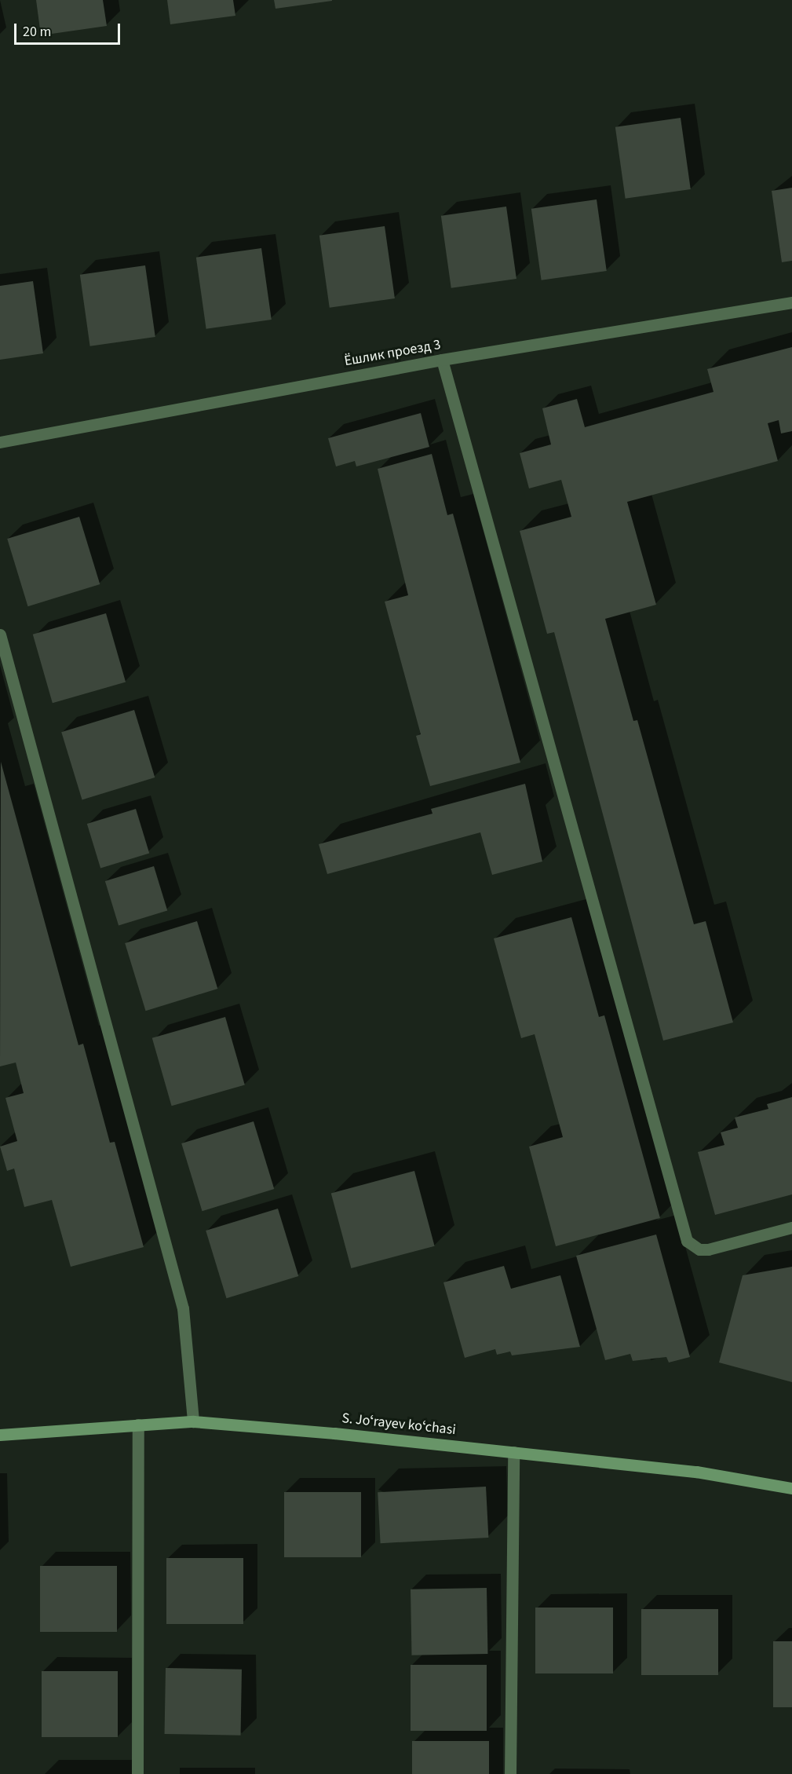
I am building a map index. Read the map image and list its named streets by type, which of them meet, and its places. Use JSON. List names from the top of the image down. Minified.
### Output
{"streets":{"street":["Ёшлик проезд 3","S. Joʻrayev koʻchasi"]},"scale_bar":"20 m"}
